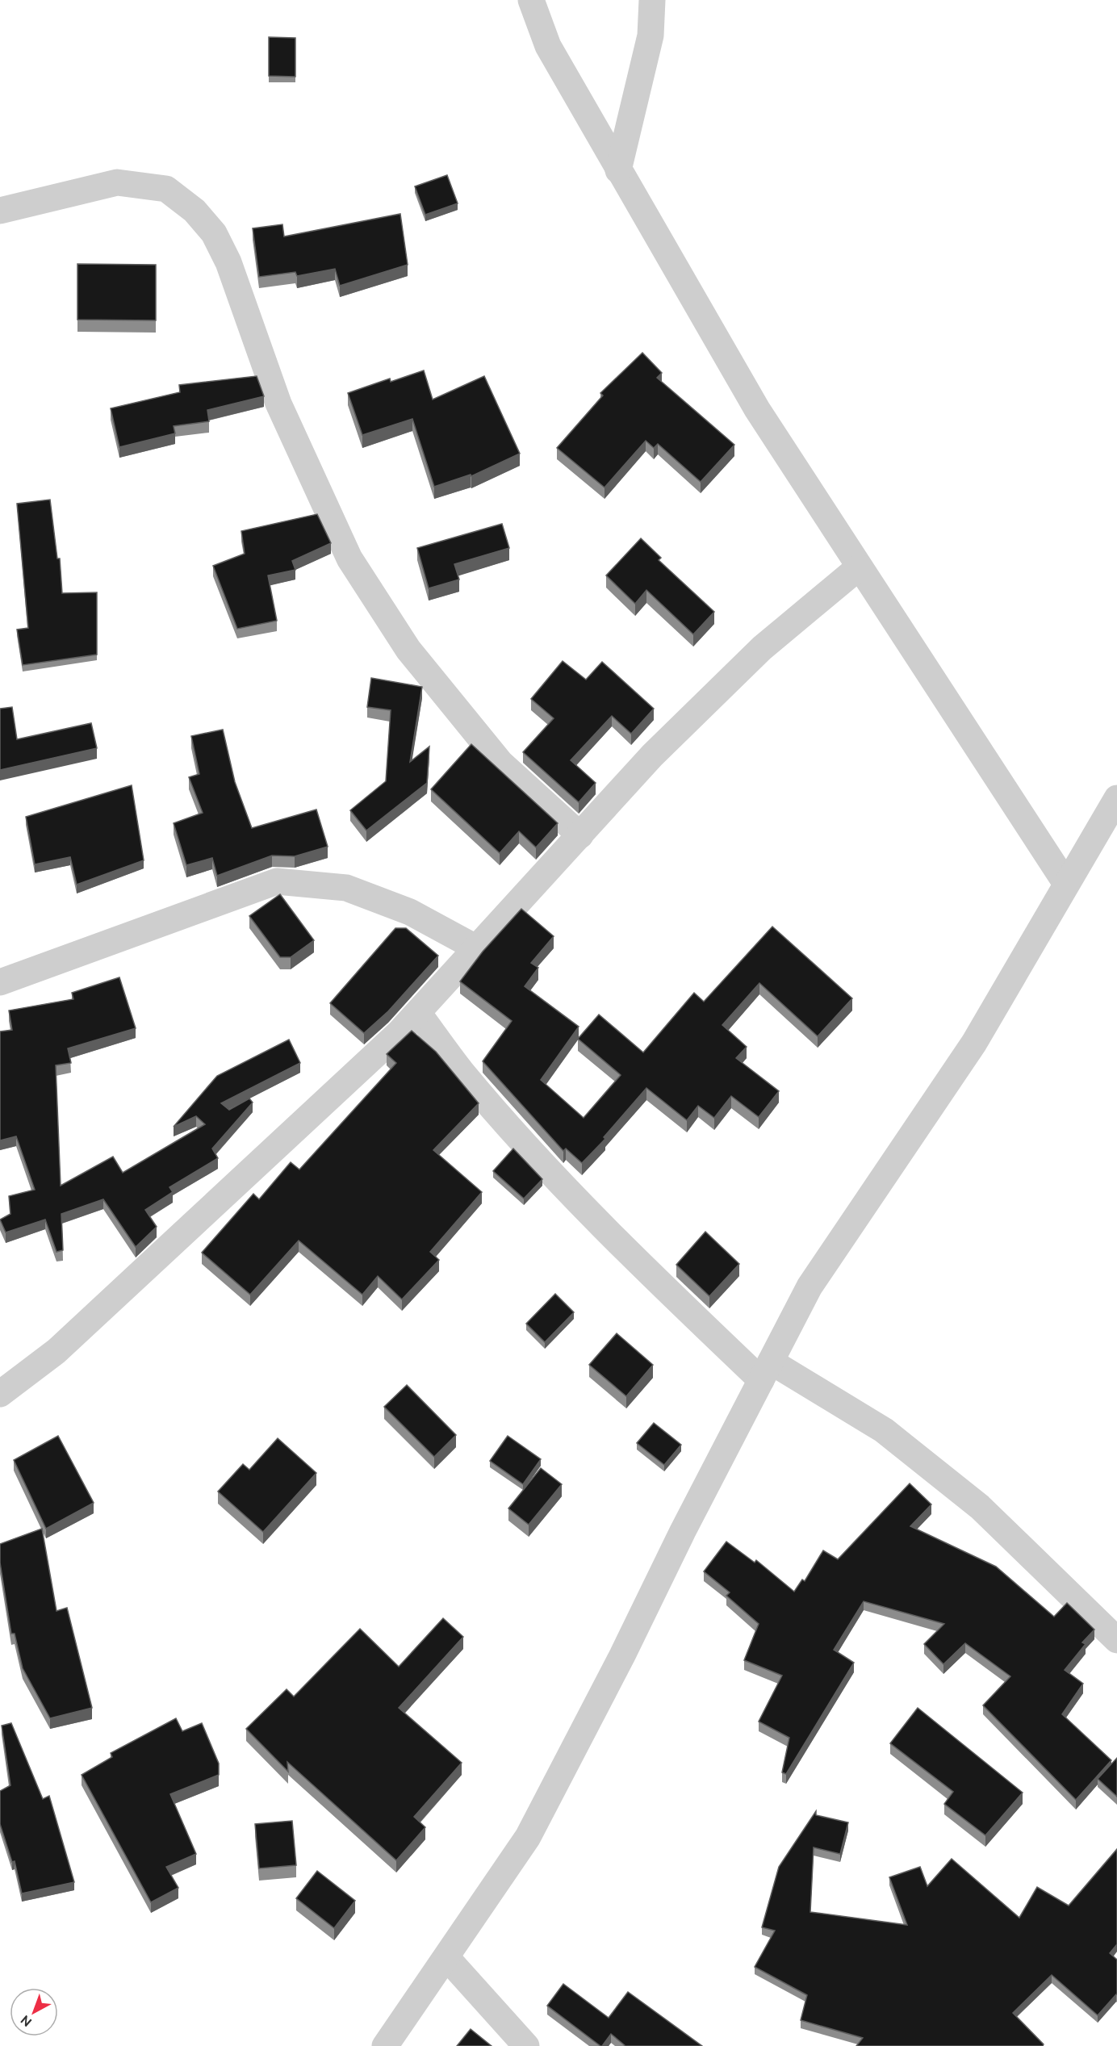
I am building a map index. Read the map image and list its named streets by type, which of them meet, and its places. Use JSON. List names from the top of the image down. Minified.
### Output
{"north":"bottom left"}
